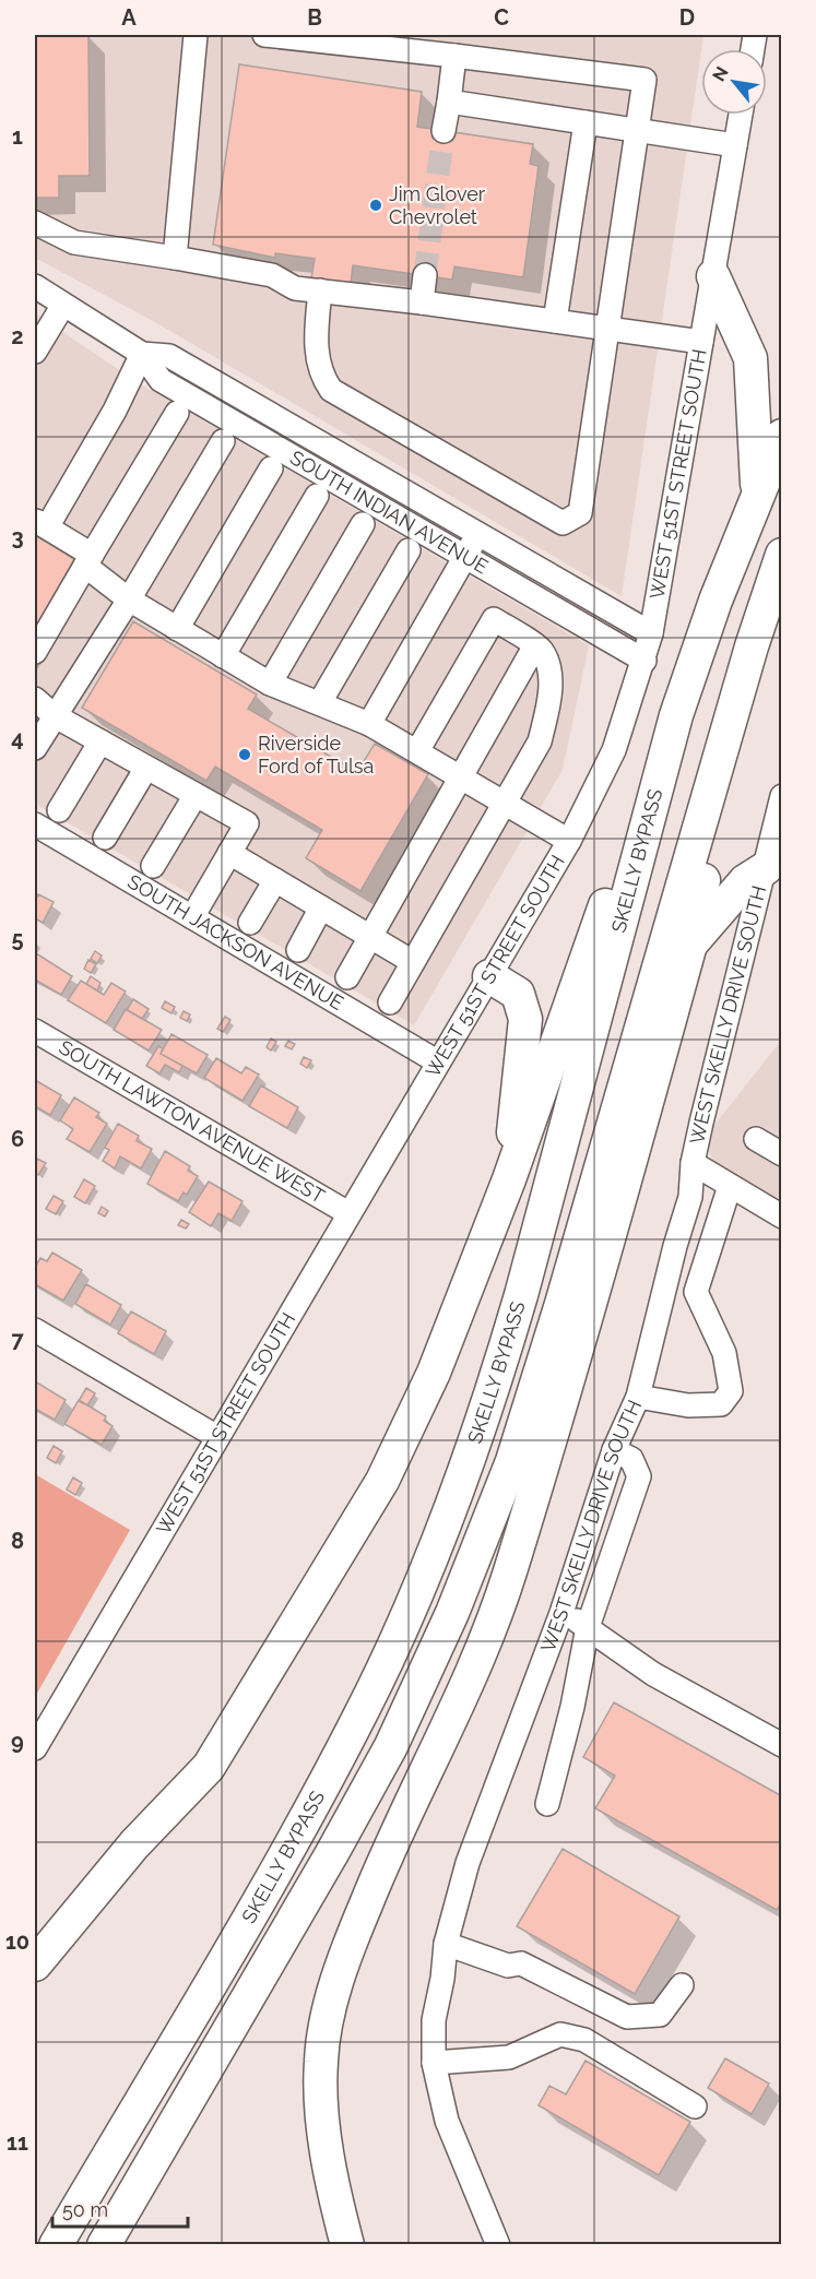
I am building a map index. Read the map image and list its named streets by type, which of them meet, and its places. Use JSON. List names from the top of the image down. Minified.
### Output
{"streets":{"highway":["SKELLY BYPASS"],"street":["WEST 51ST STREET SOUTH","SOUTH INDIAN AVENUE","SOUTH JACKSON AVENUE","WEST SKELLY DRIVE SOUTH","SOUTH LAWTON AVENUE WEST"]},"crossings":[["WEST 51ST STREET SOUTH","SOUTH INDIAN AVENUE"],["WEST 51ST STREET SOUTH","SOUTH JACKSON AVENUE"],["WEST 51ST STREET SOUTH","SOUTH LAWTON AVENUE WEST"]],"places":["Jim Glover Chevrolet","Riverside Ford of Tulsa"],"scale_bar":"50 m","north":"top left","grid":{"columns":["A","B","C","D"],"rows":["1","2","3","4","5","6","7","8","9","10","11"]}}
